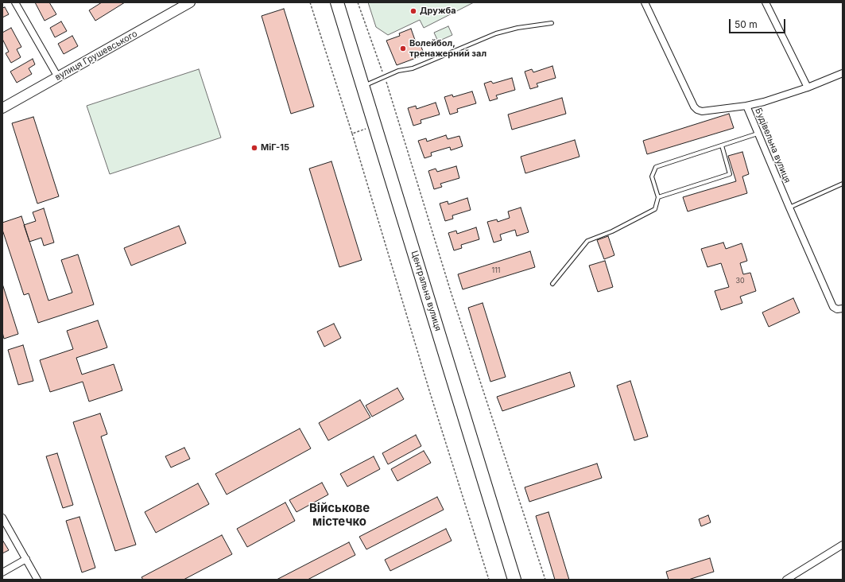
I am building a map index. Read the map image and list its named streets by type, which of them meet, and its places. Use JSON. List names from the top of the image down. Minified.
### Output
{"streets":{"highway":["Центральна вулиця"],"street":["вулиця Грушевського","Будівельна вулиця"]},"districts":["Військове містечко"],"places":["Дружба","Волейбол, тренажерний зал","МіГ-15"],"house_numbers":["111","30"],"scale_bar":"50 m"}
